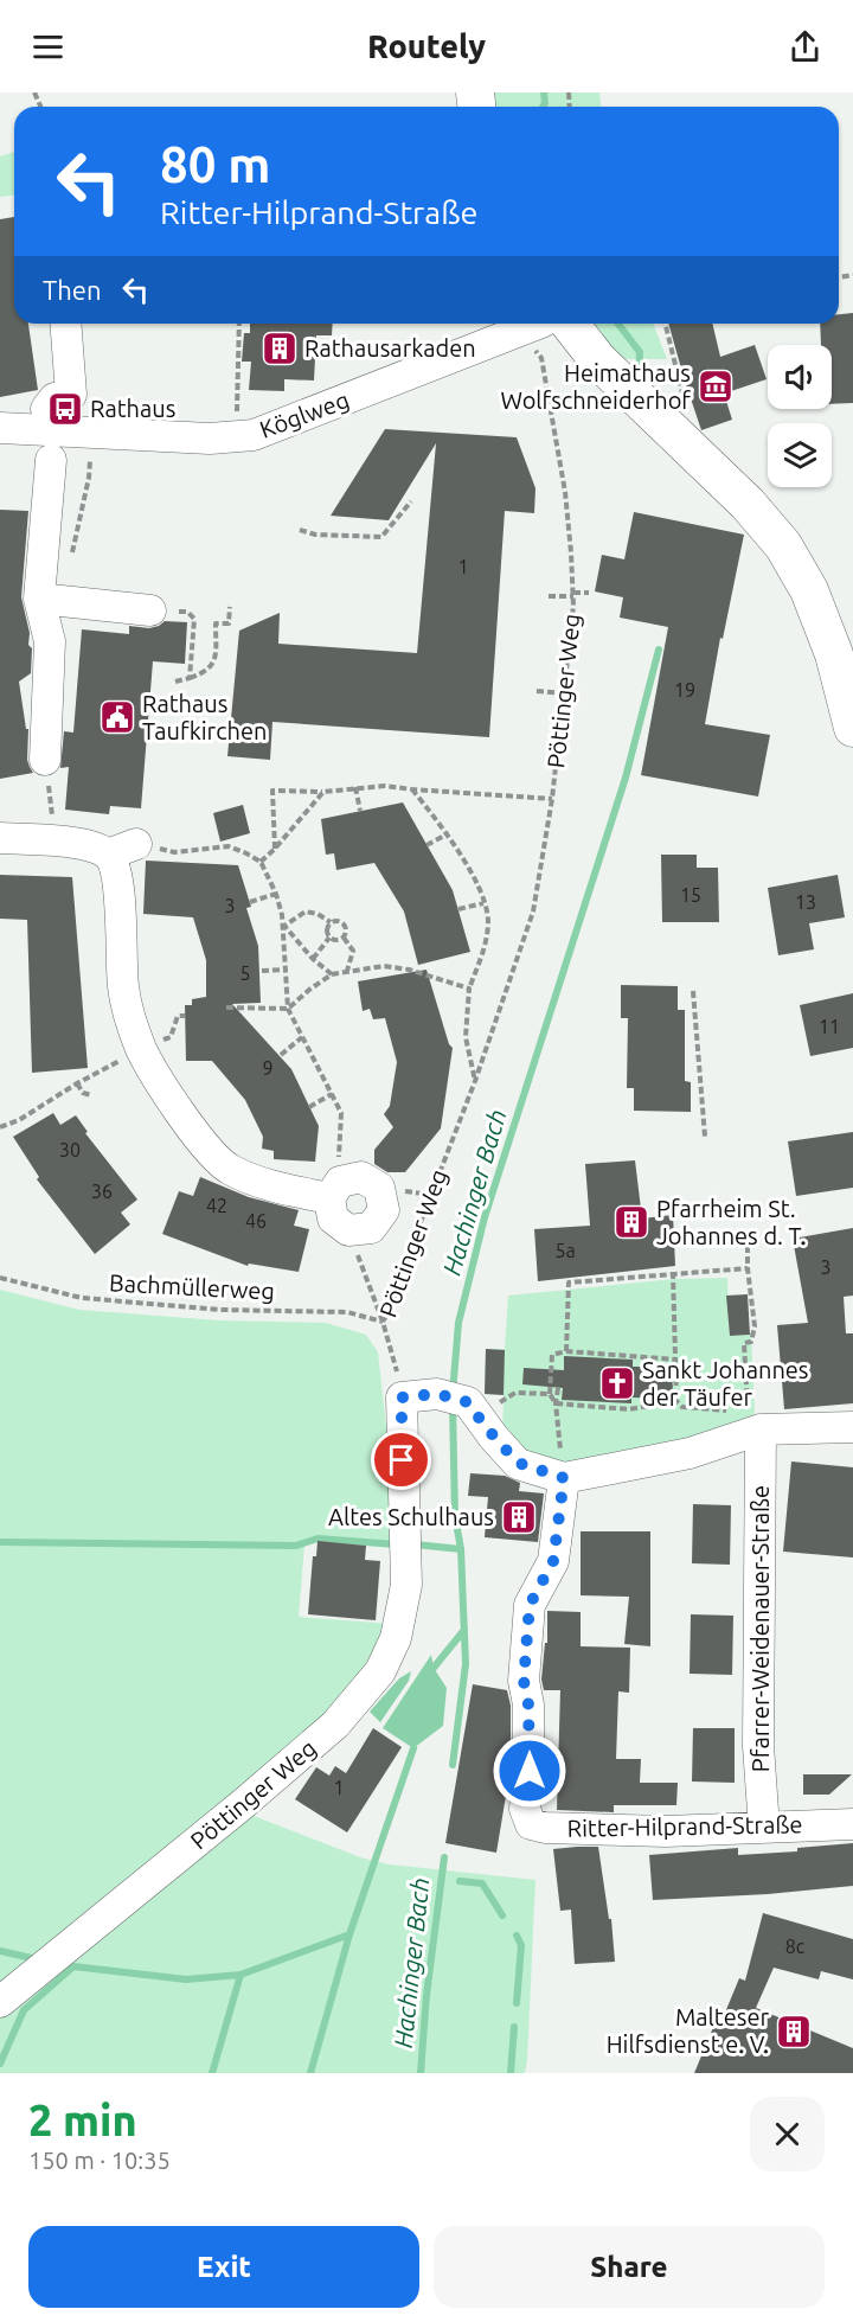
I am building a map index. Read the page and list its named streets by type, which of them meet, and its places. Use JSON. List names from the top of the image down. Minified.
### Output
{"streets":{"street":["Köglweg","Pöttinger Weg","Pfarrer-Weidenauer-Straße","Ritter-Hilprand-Straße"],"path":["Bachmüllerweg"]},"crossings":[["Köglweg","Pöttinger Weg"],["Pöttinger Weg","Bachmüllerweg"],["Pfarrer-Weidenauer-Straße","Ritter-Hilprand-Straße"]],"water":["Hachinger Bach"],"places":{"building":["Rathausarkaden","Pfarrheim St. Johannes d. T.","Altes Schulhaus","Malteser Hilfsdienst e. V."],"museum":["Heimathaus Wolfschneiderhof"],"bus stop":["Rathaus"],"public building":["Rathaus Taufkirchen"],"church":["Sankt Johannes der Täufer"]},"house_numbers":["1","19","15","13","3","5","11","9","30","36","42","46","5a","3","1","8c"],"page":{"header":"Routely","turn":["80 m","Ritter-Hilprand-Straße"],"then":"Then","heading":["2 min","150 m · 10:35"],"buttons":["Exit","Share"]}}
